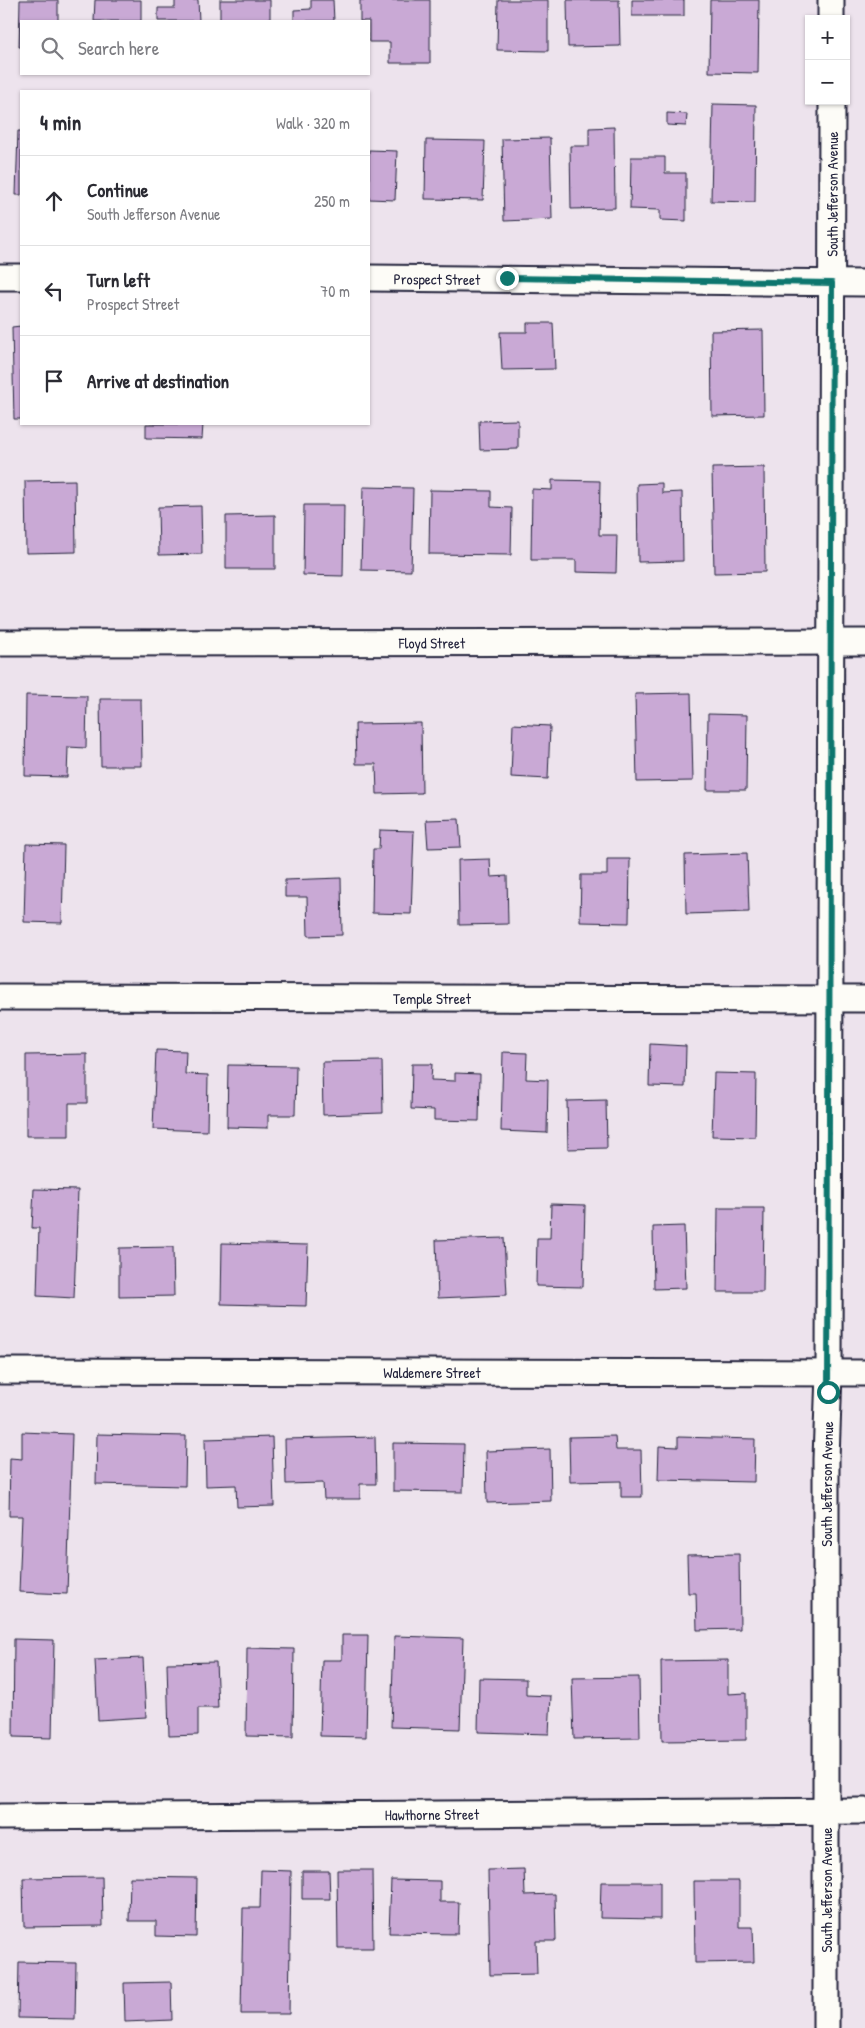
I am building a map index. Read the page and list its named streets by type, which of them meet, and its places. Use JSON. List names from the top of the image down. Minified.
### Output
{"streets":{"street":["South Jefferson Avenue","Prospect Street","Floyd Street","Temple Street","Waldemere Street","Hawthorne Street"]},"crossings":[["South Jefferson Avenue","Prospect Street"],["South Jefferson Avenue","Floyd Street"],["South Jefferson Avenue","Temple Street"],["South Jefferson Avenue","Waldemere Street"],["South Jefferson Avenue","Hawthorne Street"]],"page":{"map_buttons":["+","−"],"search":"Search here","heading":["4 min","Walk · 320 m"],"list":[["Continue","South Jefferson Avenue","250 m"],["Turn left","Prospect Street","70 m"],"Arrive at destination"]}}
